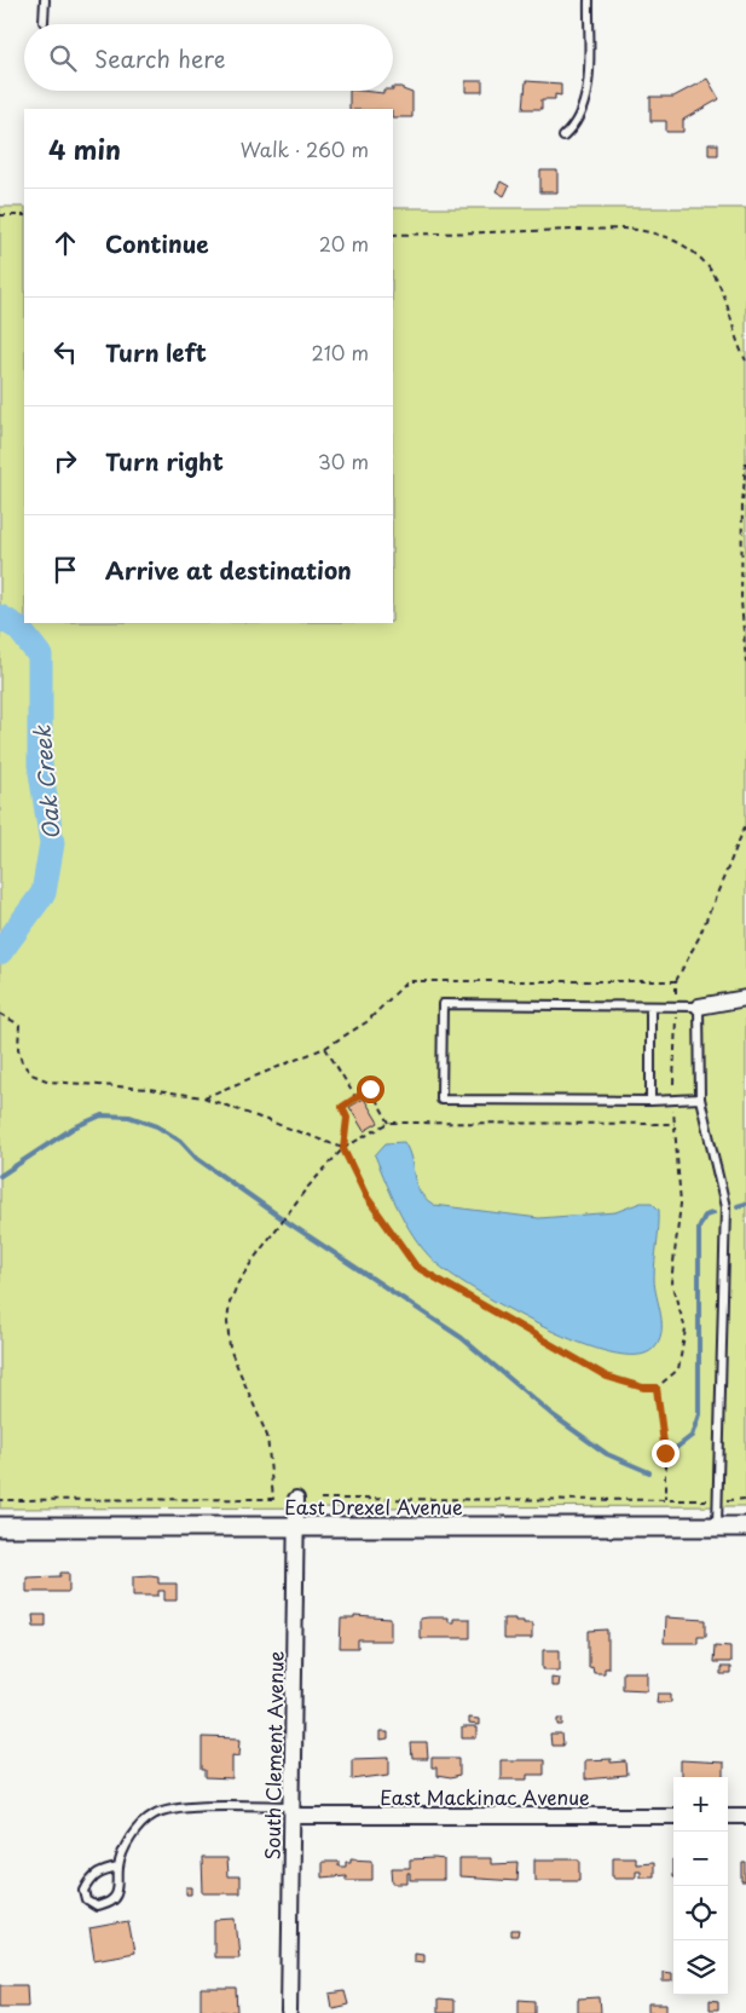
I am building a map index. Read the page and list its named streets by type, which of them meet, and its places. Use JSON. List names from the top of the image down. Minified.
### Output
{"streets":{"street":["East Drexel Avenue","South Clement Avenue","East Mackinac Avenue"]},"crossings":[["East Drexel Avenue","South Clement Avenue"],["South Clement Avenue","East Mackinac Avenue"]],"water":["Oak Creek"],"page":{"search":"Search here","heading":["4 min","Walk · 260 m"],"list":[["Continue","20 m"],["Turn left","210 m"],["Turn right","30 m"],"Arrive at destination"],"map_buttons":["+","−"]}}
